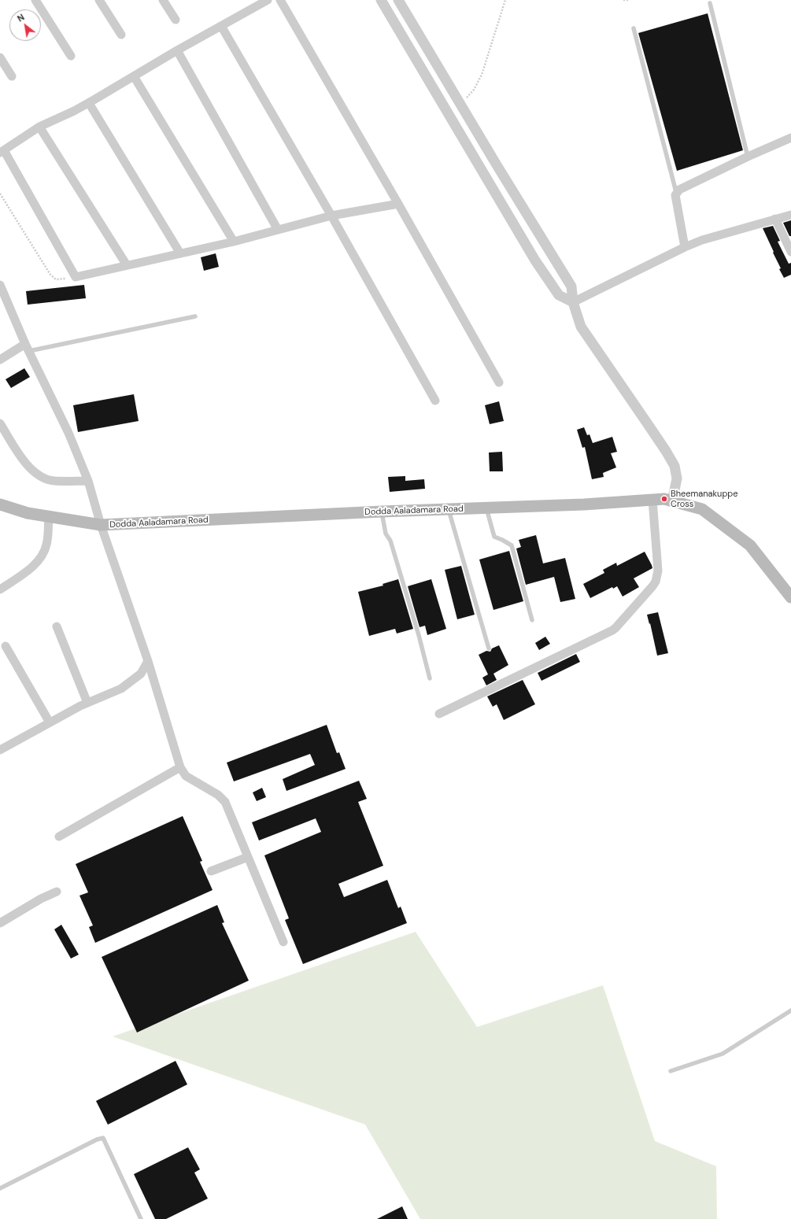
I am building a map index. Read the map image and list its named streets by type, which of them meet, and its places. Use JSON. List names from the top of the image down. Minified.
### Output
{"streets":{"main road":["Dodda Aaladamara Road"]},"places":["Bheemanakuppe Cross"],"north":"top left"}
